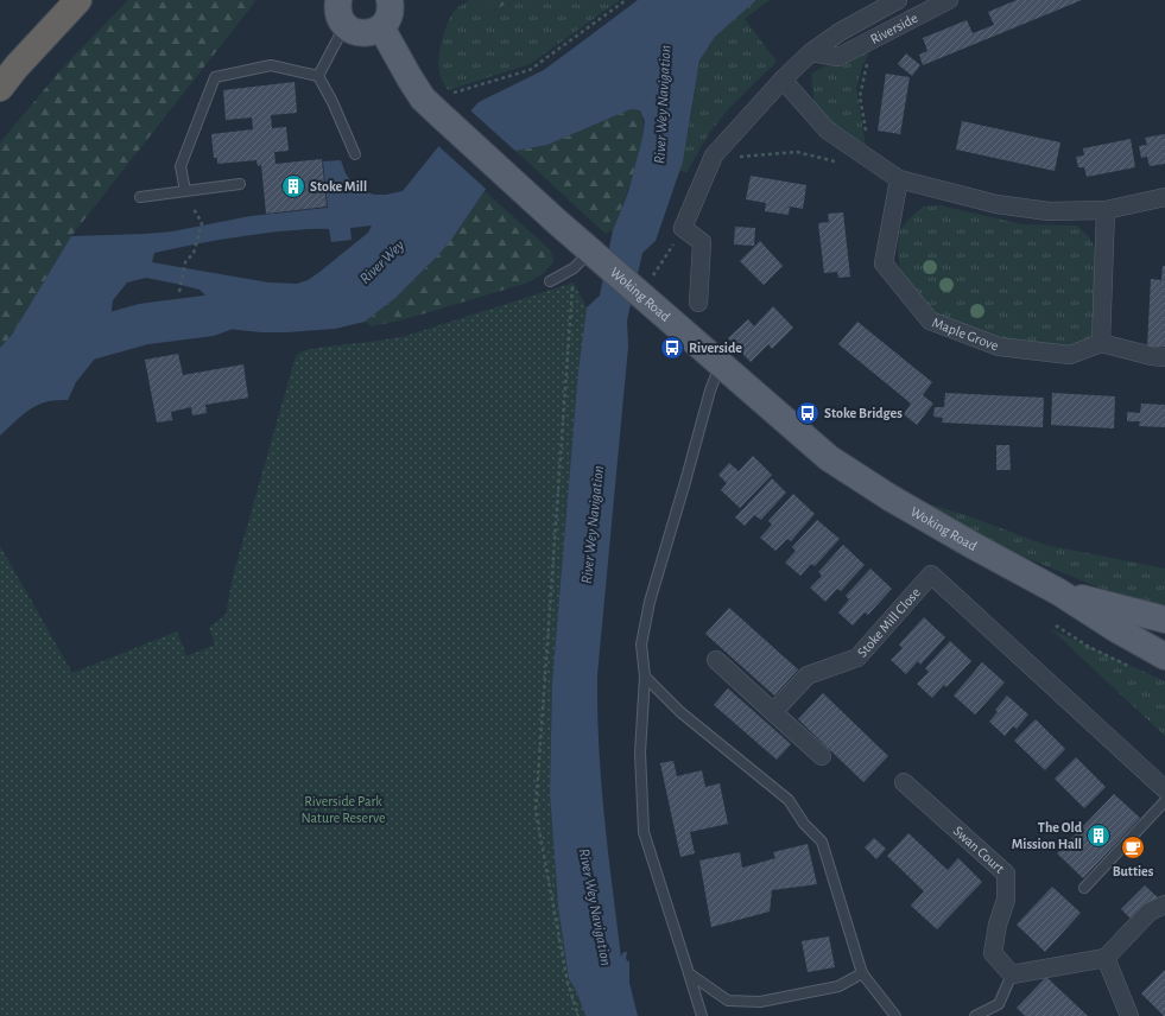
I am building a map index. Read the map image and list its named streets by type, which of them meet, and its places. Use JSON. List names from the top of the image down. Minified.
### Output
{"streets":{"main road":["Woking Road"],"street":["Riverside","Maple Grove","Stoke Mill Close","Swan Court"]},"water":["River Wey Navigation","River Wey"],"parks":["Riverside Park Nature Reserve"],"places":{"building":["Stoke Mill","The Old Mission Hall"],"bus stop":["Riverside","Stoke Bridges"],"cafe":["Butties"]}}
